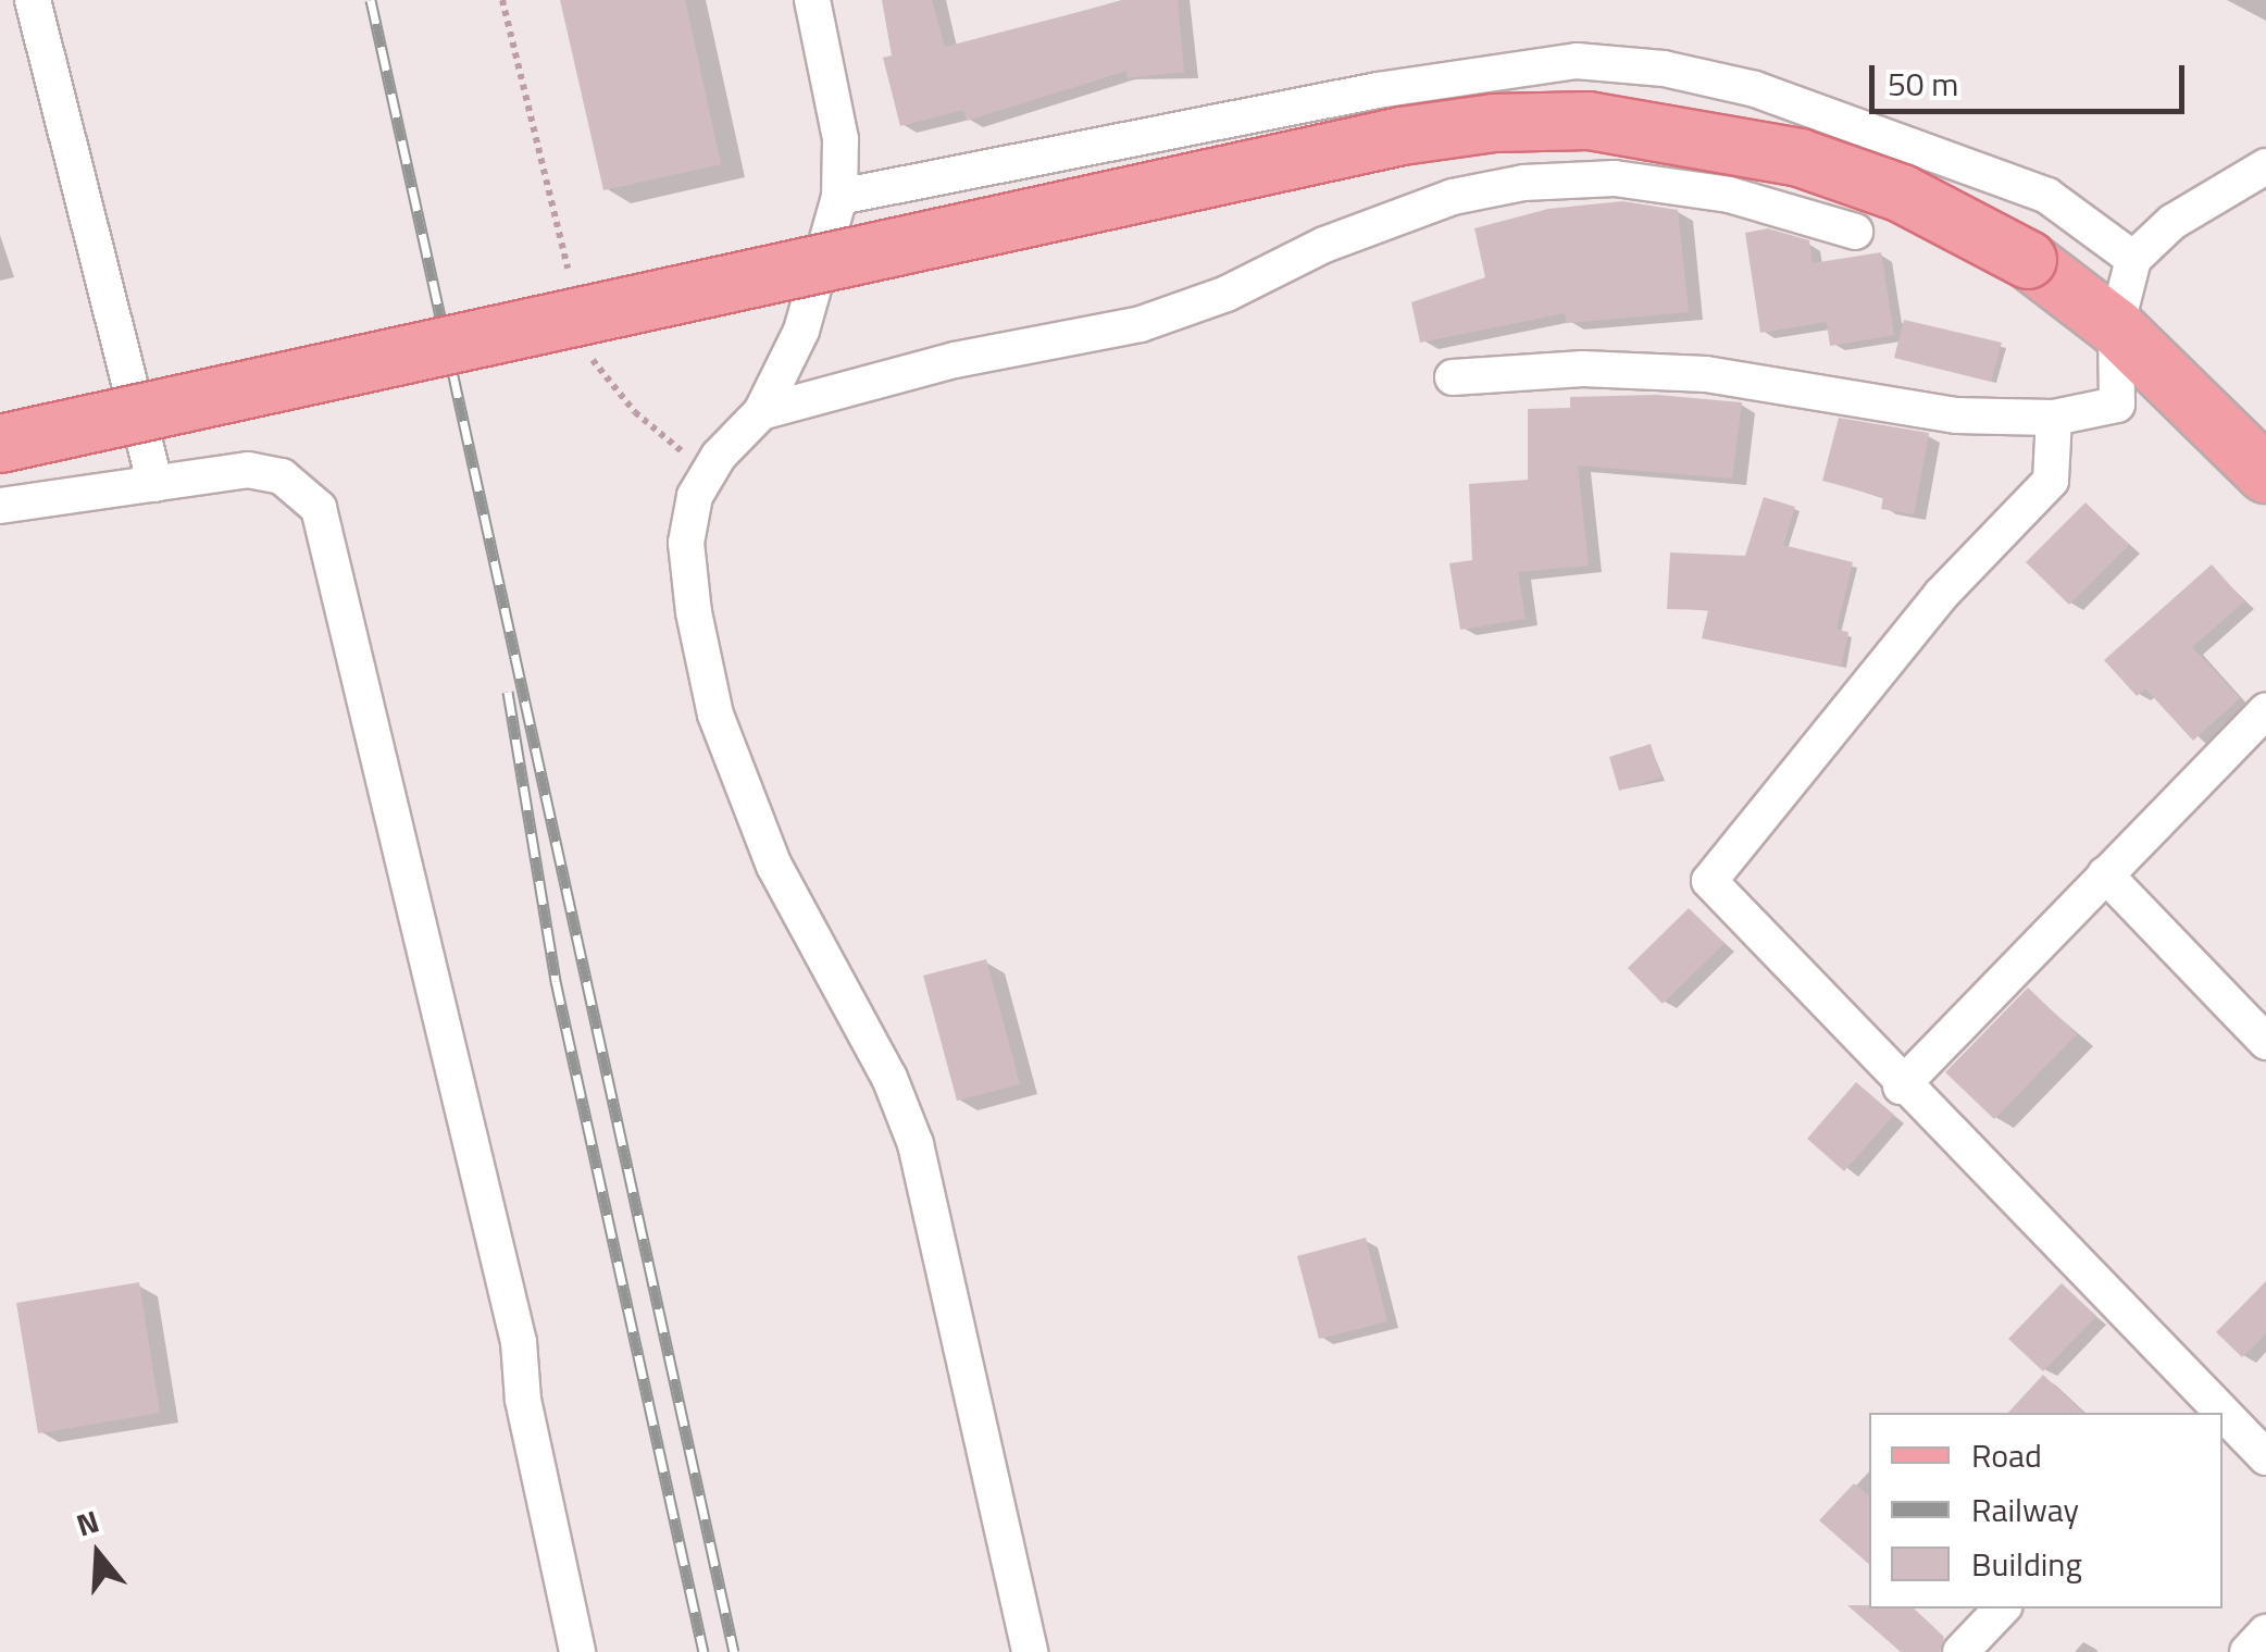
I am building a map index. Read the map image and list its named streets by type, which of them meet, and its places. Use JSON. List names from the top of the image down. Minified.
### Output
{"legend":["Road","Railway","Building"],"scale_bar":"50 m","north":"top"}
